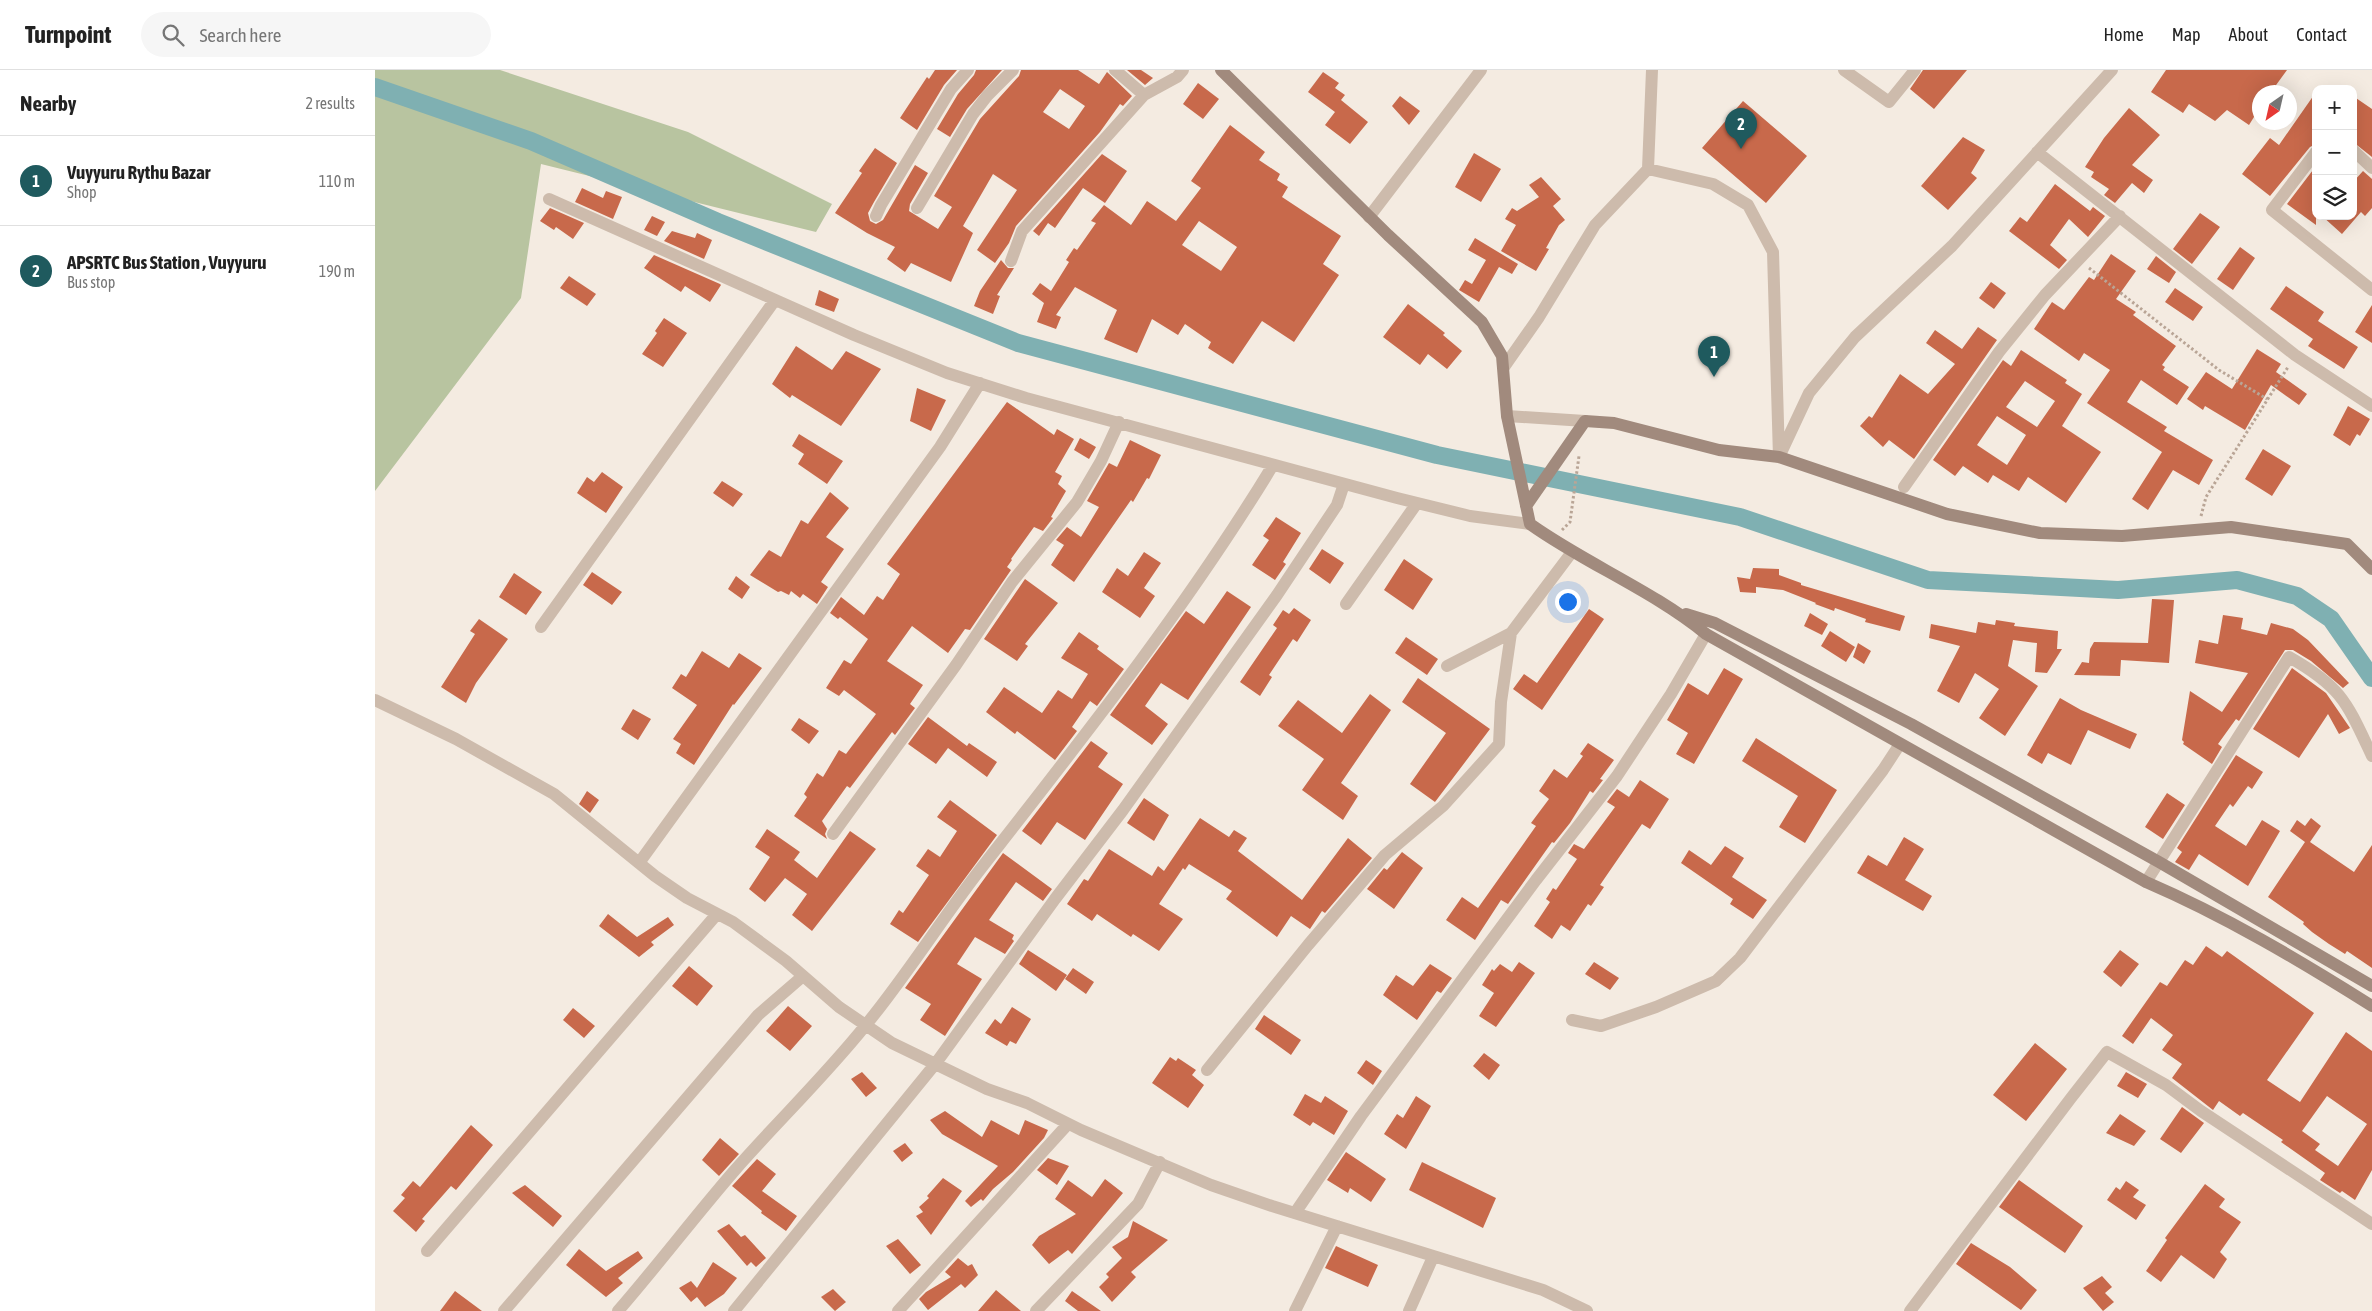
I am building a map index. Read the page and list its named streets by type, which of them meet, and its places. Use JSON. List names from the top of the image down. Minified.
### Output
{"north":"bottom left","page":{"header":"Turnpoint","search":"Search here","nav":["Home","Map","About","Contact"],"heading":["Nearby","2 results"],"map_buttons":["+","−"],"pins":["2","1"],"list":[{"mark":"1","name":"Vuyyuru Rythu Bazar","note":"Shop","value":"110 m"},{"mark":"2","name":"APSRTC Bus Station , Vuyyuru","note":"Bus stop","value":"190 m"}]}}
